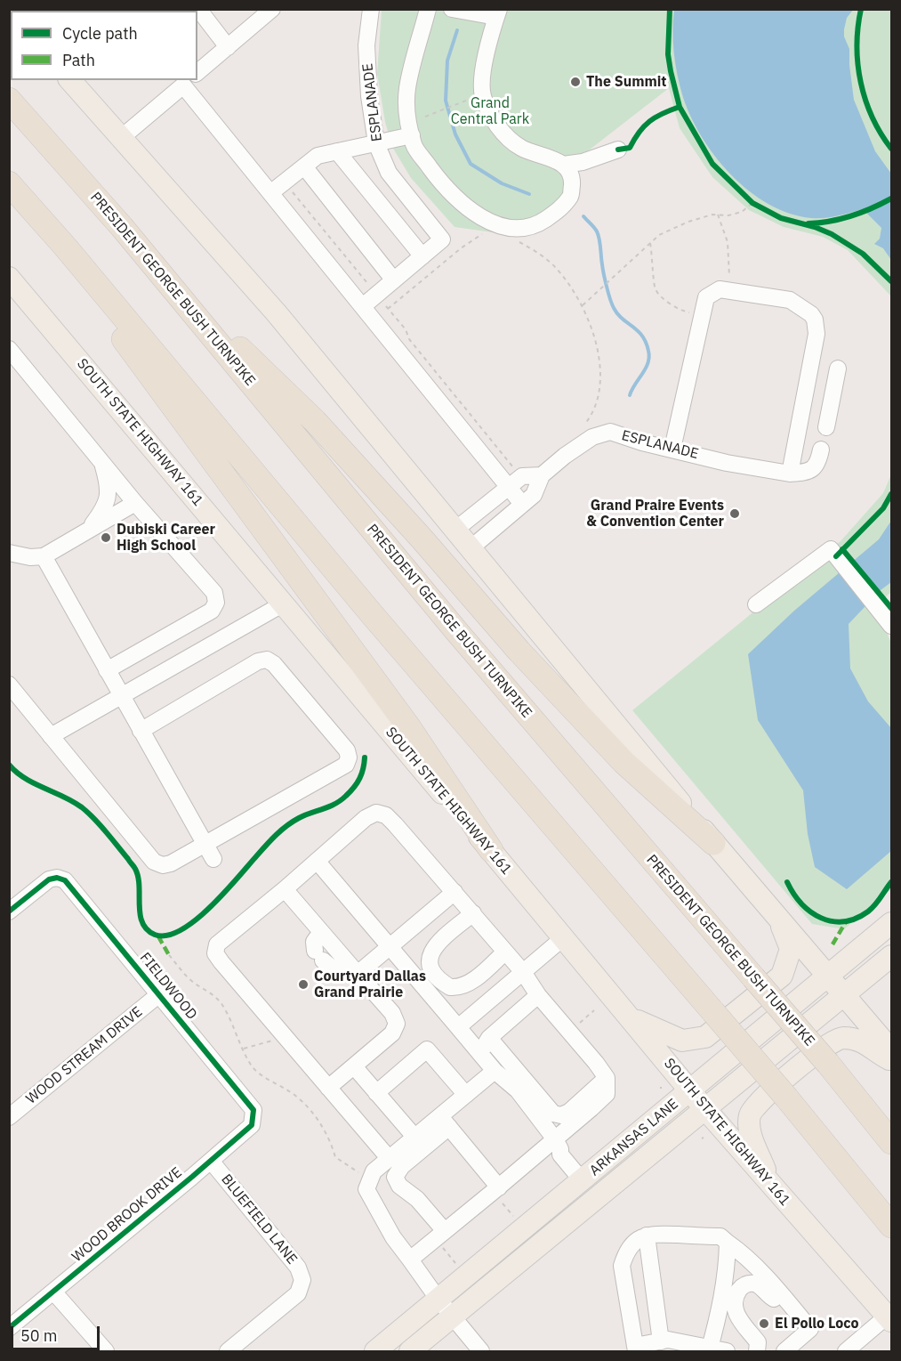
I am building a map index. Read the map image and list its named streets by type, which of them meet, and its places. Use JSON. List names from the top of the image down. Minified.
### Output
{"streets":{"highway":["PRESIDENT GEORGE BUSH TURNPIKE"],"main road":["SOUTH STATE HIGHWAY 161","ARKANSAS LANE"],"street":["ESPLANADE","FIELDWOOD","WOOD STREAM DRIVE","WOOD BROOK DRIVE","BLUEFIELD LANE"]},"crossings":[["SOUTH STATE HIGHWAY 161","ARKANSAS LANE"],["FIELDWOOD","WOOD STREAM DRIVE"],["FIELDWOOD","WOOD BROOK DRIVE"],["WOOD BROOK DRIVE","BLUEFIELD LANE"]],"parks":["Grand Central Park"],"places":["The Summit","Grand Praire Events & Convention Center","Dubiski Career High School","Courtyard Dallas Grand Prairie","El Pollo Loco"],"legend":["Cycle path","Path"],"scale_bar":"50 m"}
